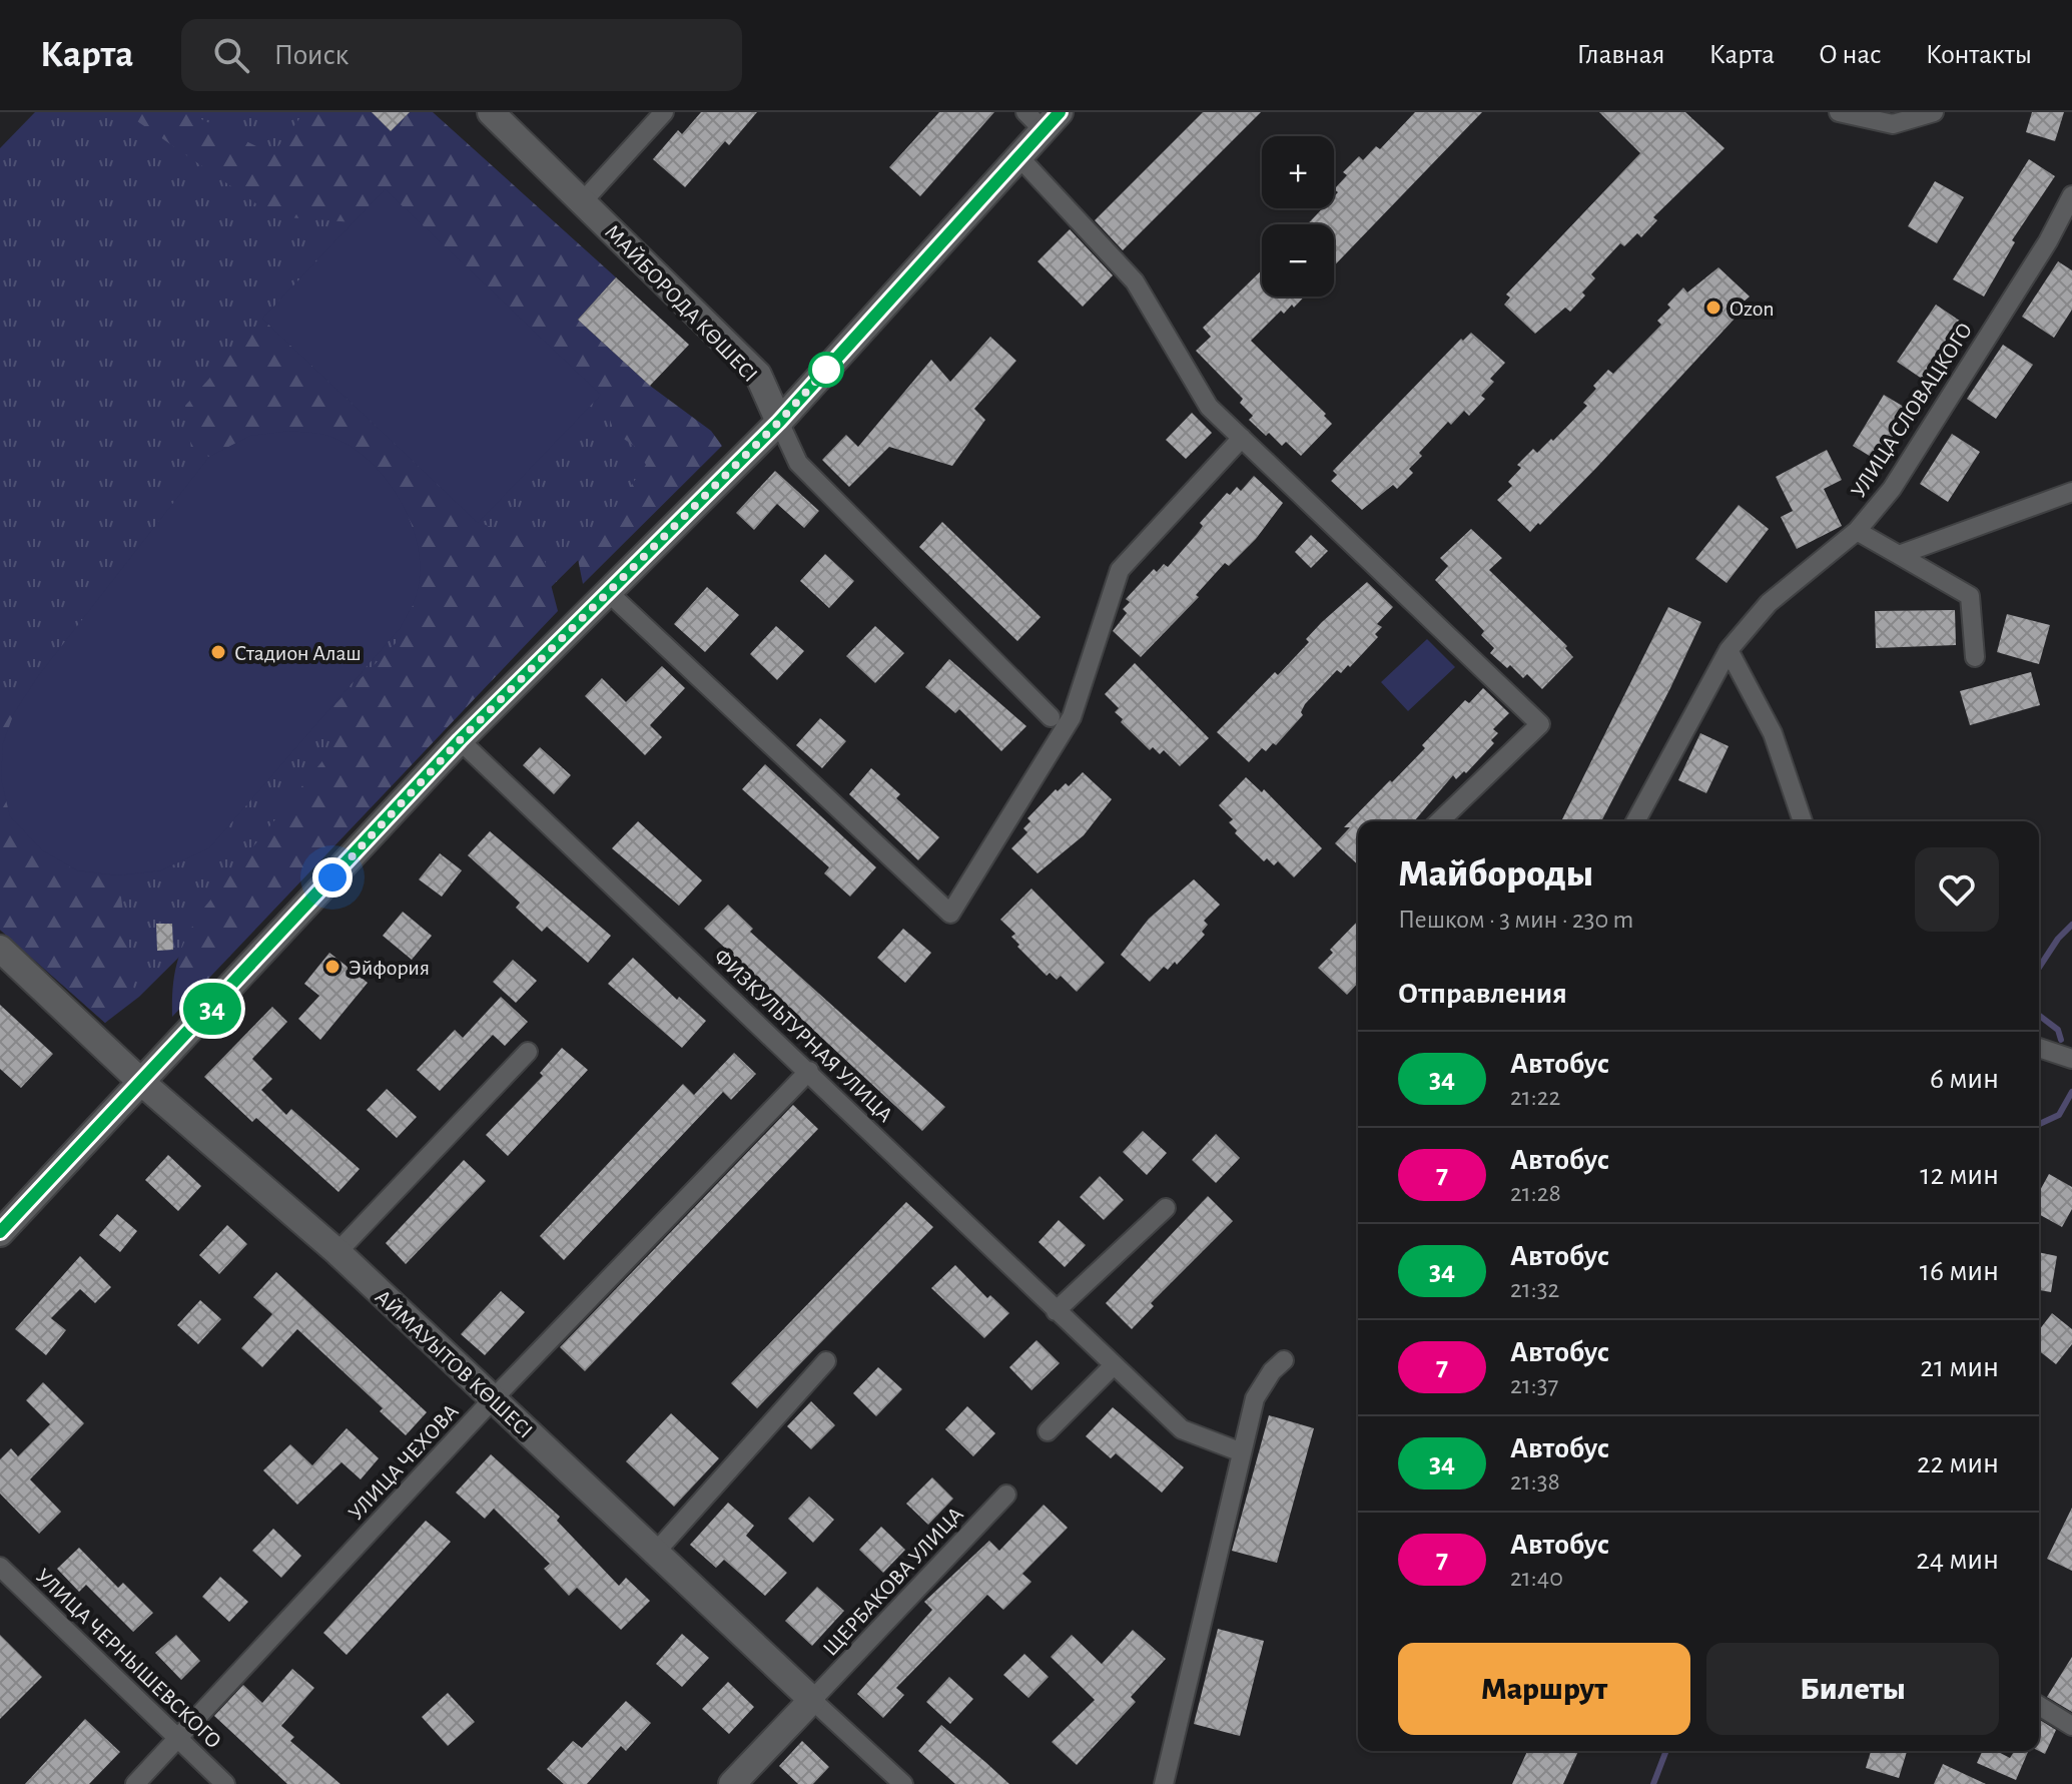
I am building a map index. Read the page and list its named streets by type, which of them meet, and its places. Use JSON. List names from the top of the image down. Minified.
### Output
{"streets":{"street":["МАЙБОРОДА КӨШЕСІ","УЛИЦА СЛОВАЦКОГО","ФИЗКУЛЬТУРНАЯ УЛИЦА","АЙМАУЫТОВ КӨШЕСІ","УЛИЦА ЧЕХОВА","ЩЕРБАКОВА УЛИЦА","УЛИЦА ЧЕРНЫШЕВСКОГО"]},"crossings":[["ФИЗКУЛЬТУРНАЯ УЛИЦА","УЛИЦА ЧЕХОВА"],["АЙМАУЫТОВ КӨШЕСІ","УЛИЦА ЧЕХОВА"],["АЙМАУЫТОВ КӨШЕСІ","ЩЕРБАКОВА УЛИЦА"],["УЛИЦА ЧЕХОВА","УЛИЦА ЧЕРНЫШЕВСКОГО"]],"places":["Ozon","Стадион Алаш","Эйфория"],"lines":["bus line 34"],"page":{"header":"Карта","search":"Поиск","nav":["Главная","Карта","О нас","Контакты"],"on_map":"34","map_buttons":["+","−"],"heading":[["Майбороды","Пешком · 3 мин · 230 m"],"Отправления"],"list":[{"mark":"34","name":"Автобус","note":"21:22","value":"6 мин"},{"mark":"7","name":"Автобус","note":"21:28","value":"12 мин"},{"mark":"34","name":"Автобус","note":"21:32","value":"16 мин"},{"mark":"7","name":"Автобус","note":"21:37","value":"21 мин"},{"mark":"34","name":"Автобус","note":"21:38","value":"22 мин"},{"mark":"7","name":"Автобус","note":"21:40","value":"24 мин"}],"buttons":["Маршрут","Билеты"]}}
